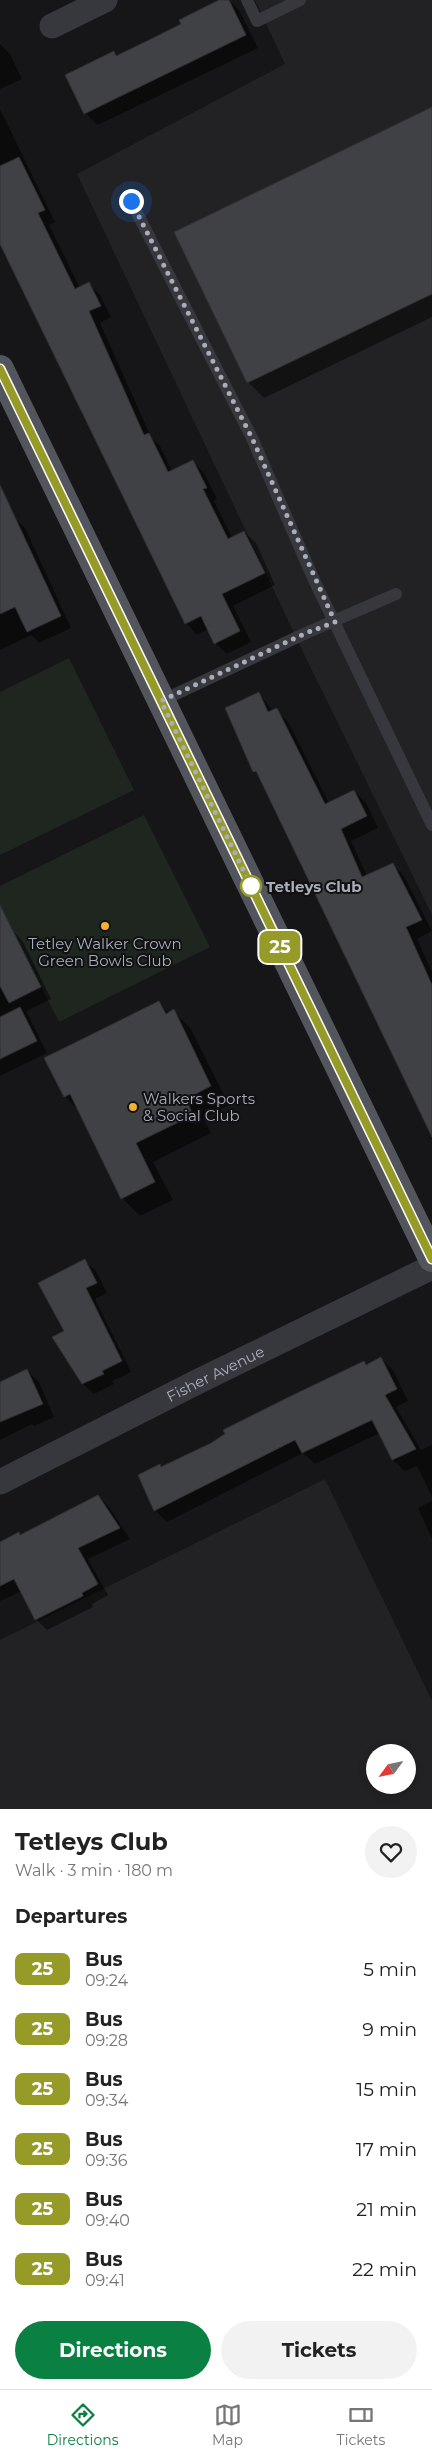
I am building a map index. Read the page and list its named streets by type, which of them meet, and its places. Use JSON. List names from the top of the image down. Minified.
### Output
{"streets":{"street":["Fisher Avenue"]},"places":["Tetleys Club","Tetley Walker Crown Green Bowls Club","Walkers Sports & Social Club"],"lines":["bus line 25"],"north":"bottom left","page":{"on_map":"25","heading":[["Tetleys Club","Walk · 3 min · 180 m"],"Departures"],"list":[{"mark":"25","name":"Bus","note":"09:24","value":"5 min"},{"mark":"25","name":"Bus","note":"09:28","value":"9 min"},{"mark":"25","name":"Bus","note":"09:34","value":"15 min"},{"mark":"25","name":"Bus","note":"09:36","value":"17 min"},{"mark":"25","name":"Bus","note":"09:40","value":"21 min"},{"mark":"25","name":"Bus","note":"09:41","value":"22 min"}],"buttons":["Directions","Tickets"],"tabs":["Directions","Map","Tickets"]}}
